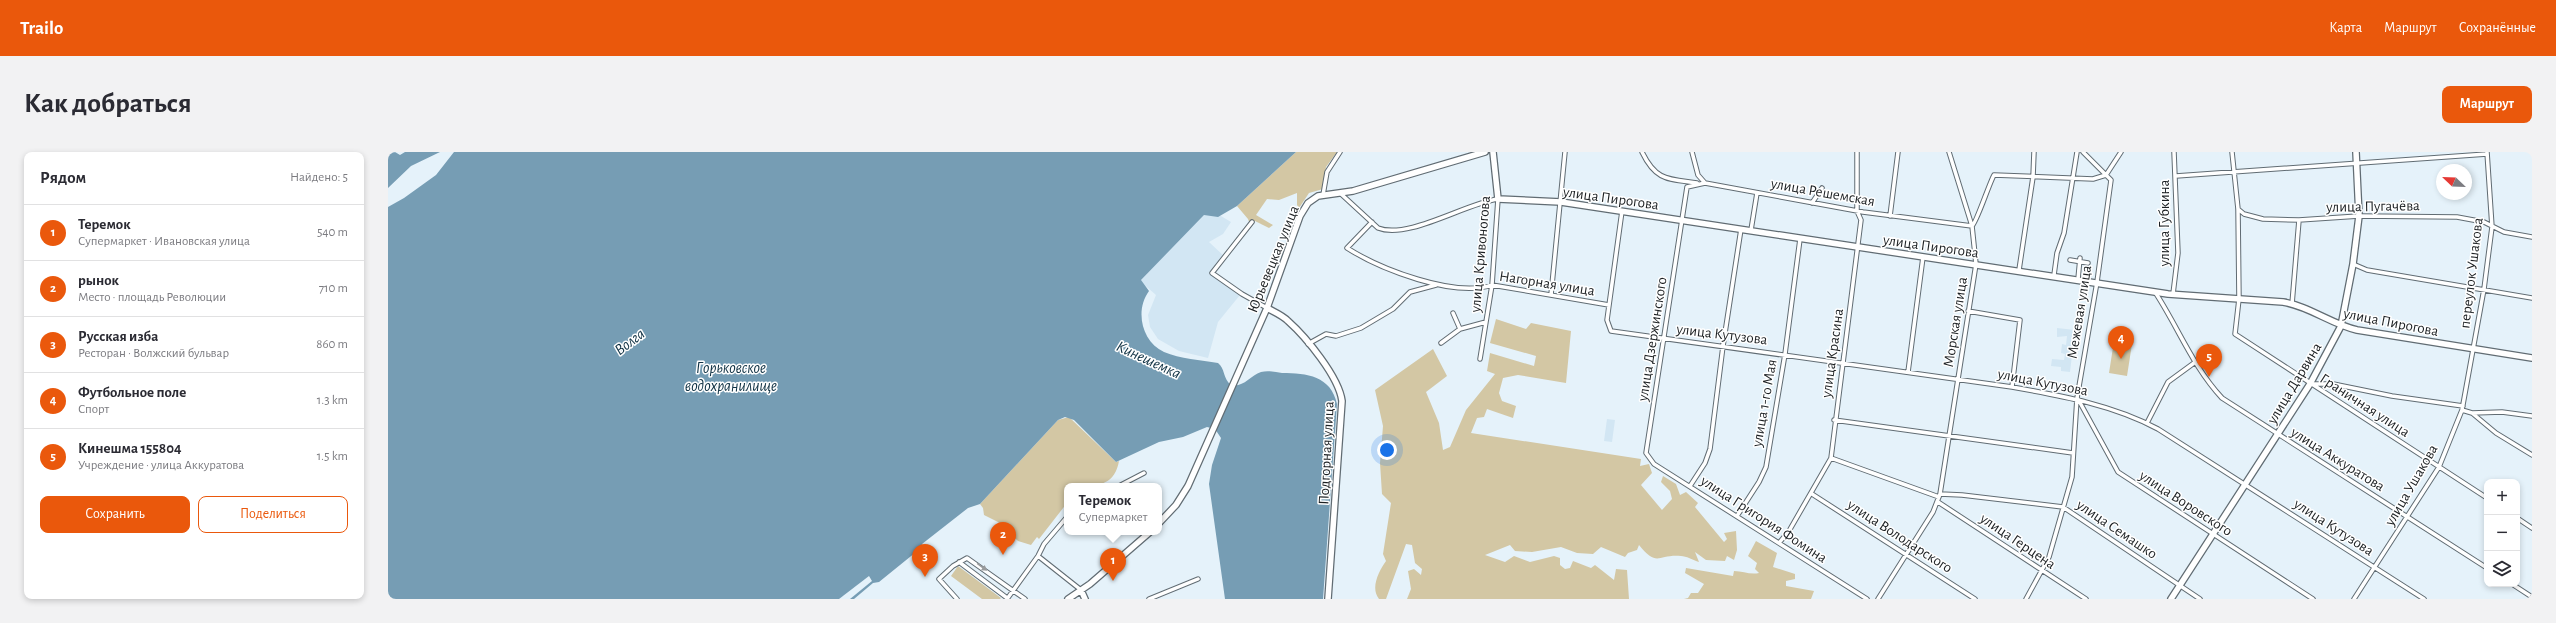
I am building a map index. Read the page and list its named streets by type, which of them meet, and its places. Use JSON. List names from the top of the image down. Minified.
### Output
{"streets":{"street":["улица Решемская","улица Пирогова","улица Пугачёва","улица Губкина","улица Кривоногова","Юрьевецкая улица","переулок Ушакова","Нагорная улица","Межевая улица","Морская улица","улица Кутузова","улица Дзержинского","улица Красина","улица Дарвина","улица 1-го Мая","Граничная улица","Подгорная улица","улица Аккуратова","улица Ушакова","улица Воровского","улица Григория Фомина","улица Семашко","улица Володарского","улица Герцена"]},"crossings":[["улица Решемская","Морская улица"],["улица Решемская","улица Дзержинского"],["улица Решемская","улица Красина"],["улица Пирогова","улица Губкина"],["улица Пирогова","улица Кривоногова"],["улица Пирогова","Юрьевецкая улица"],["улица Пирогова","переулок Ушакова"],["улица Пирогова","Нагорная улица"],["улица Пирогова","Межевая улица"],["улица Пирогова","Морская улица"],["улица Пирогова","улица Дзержинского"],["улица Пирогова","улица Красина"],["улица Пирогова","улица Дарвина"],["улица Пирогова","улица 1-го Мая"],["улица Пирогова","Граничная улица"],["улица Пирогова","улица Аккуратова"],["улица Пирогова","улица Ушакова"],["улица Пугачёва","переулок Ушакова"],["улица Пугачёва","улица Дарвина"],["улица Пугачёва","Граничная улица"],["улица Кривоногова","Нагорная улица"],["Юрьевецкая улица","Подгорная улица"],["переулок Ушакова","улица Ушакова"],["Нагорная улица","улица Кутузова"],["Межевая улица","Морская улица"],["Межевая улица","улица Кутузова"],["Межевая улица","улица Воровского"],["Межевая улица","улица Семашко"],["Межевая улица","улица Герцена"],["Морская улица","улица Кутузова"],["Морская улица","улица Семашко"],["Морская улица","улица Володарского"],["Морская улица","улица Герцена"],["улица Кутузова","улица Дзержинского"],["улица Кутузова","улица Красина"],["улица Кутузова","улица Дарвина"],["улица Кутузова","улица 1-го Мая"],["улица Кутузова","улица Ушакова"],["улица Кутузова","улица Воровского"],["улица Дзержинского","улица Григория Фомина"],["улица Красина","улица Григория Фомина"],["улица Красина","улица Володарского"],["улица Дарвина","Граничная улица"],["улица Дарвина","улица Аккуратова"],["улица Дарвина","улица Воровского"],["улица Дарвина","улица Семашко"],["улица 1-го Мая","улица Григория Фомина"],["Граничная улица","улица Ушакова"],["улица Аккуратова","улица Ушакова"]],"water":["Волга","Кинешемка","Горьковское водохранилище"],"north":"top left","page":{"header":"Trailo","nav":["Карта","Маршрут","Сохранённые"],"buttons":["Маршрут",["Сохранить","Поделиться"]],"title":"Как добраться","heading":["Рядом","Найдено: 5"],"list":[{"mark":"1","name":"Теремок","note":"Супермаркет · Ивановская улица","value":"540 m"},{"mark":"2","name":"рынок","note":"Место · площадь Революции","value":"710 m"},{"mark":"3","name":"Русская изба","note":"Ресторан · Волжский бульвар","value":"860 m"},{"mark":"4","name":"Футбольное поле","note":"Спорт","value":"1.3 km"},{"mark":"5","name":"Кинешма 155804","note":"Учреждение · улица Аккуратова","value":"1.5 km"}],"pins":["4","5","2","3","1"],"map_buttons":["+","−"],"popup":["Теремок","Супермаркет"]}}
